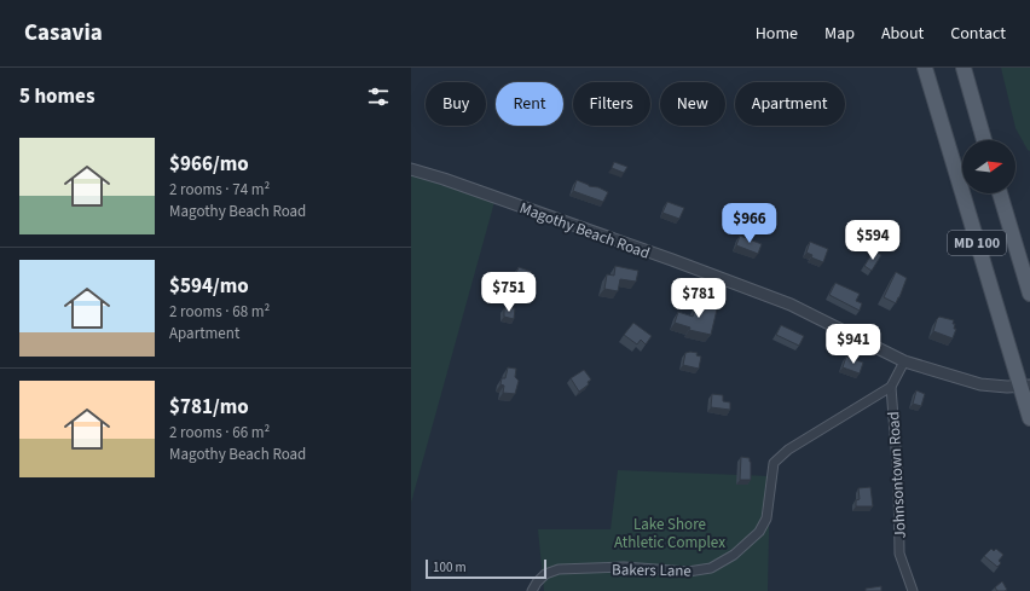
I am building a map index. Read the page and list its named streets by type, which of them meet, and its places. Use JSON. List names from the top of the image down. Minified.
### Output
{"streets":{"main road":["MD 100"],"street":["Magothy Beach Road","Johnsontown Road","Bakers Lane"]},"crossings":[["Magothy Beach Road","MD 100"],["Johnsontown Road","Bakers Lane"]],"parks":["Lake Shore Athletic Complex"],"scale_bar":"100 m","north":"right","page":{"header":"Casavia","nav":["Home","Map","About","Contact"],"heading":"5 homes","chip":["Buy","Rent","Filters","New","Apartment"],"list":[{"name":"$966/mo","note":"2 rooms · 74 m² · Magothy Beach Road"},{"name":"$594/mo","note":"2 rooms · 68 m² · Apartment"},{"name":"$781/mo","note":"2 rooms · 66 m² · Magothy Beach Road"}],"price":["$966","$594","$751","$781","$941"],"scale":"100 m"}}
